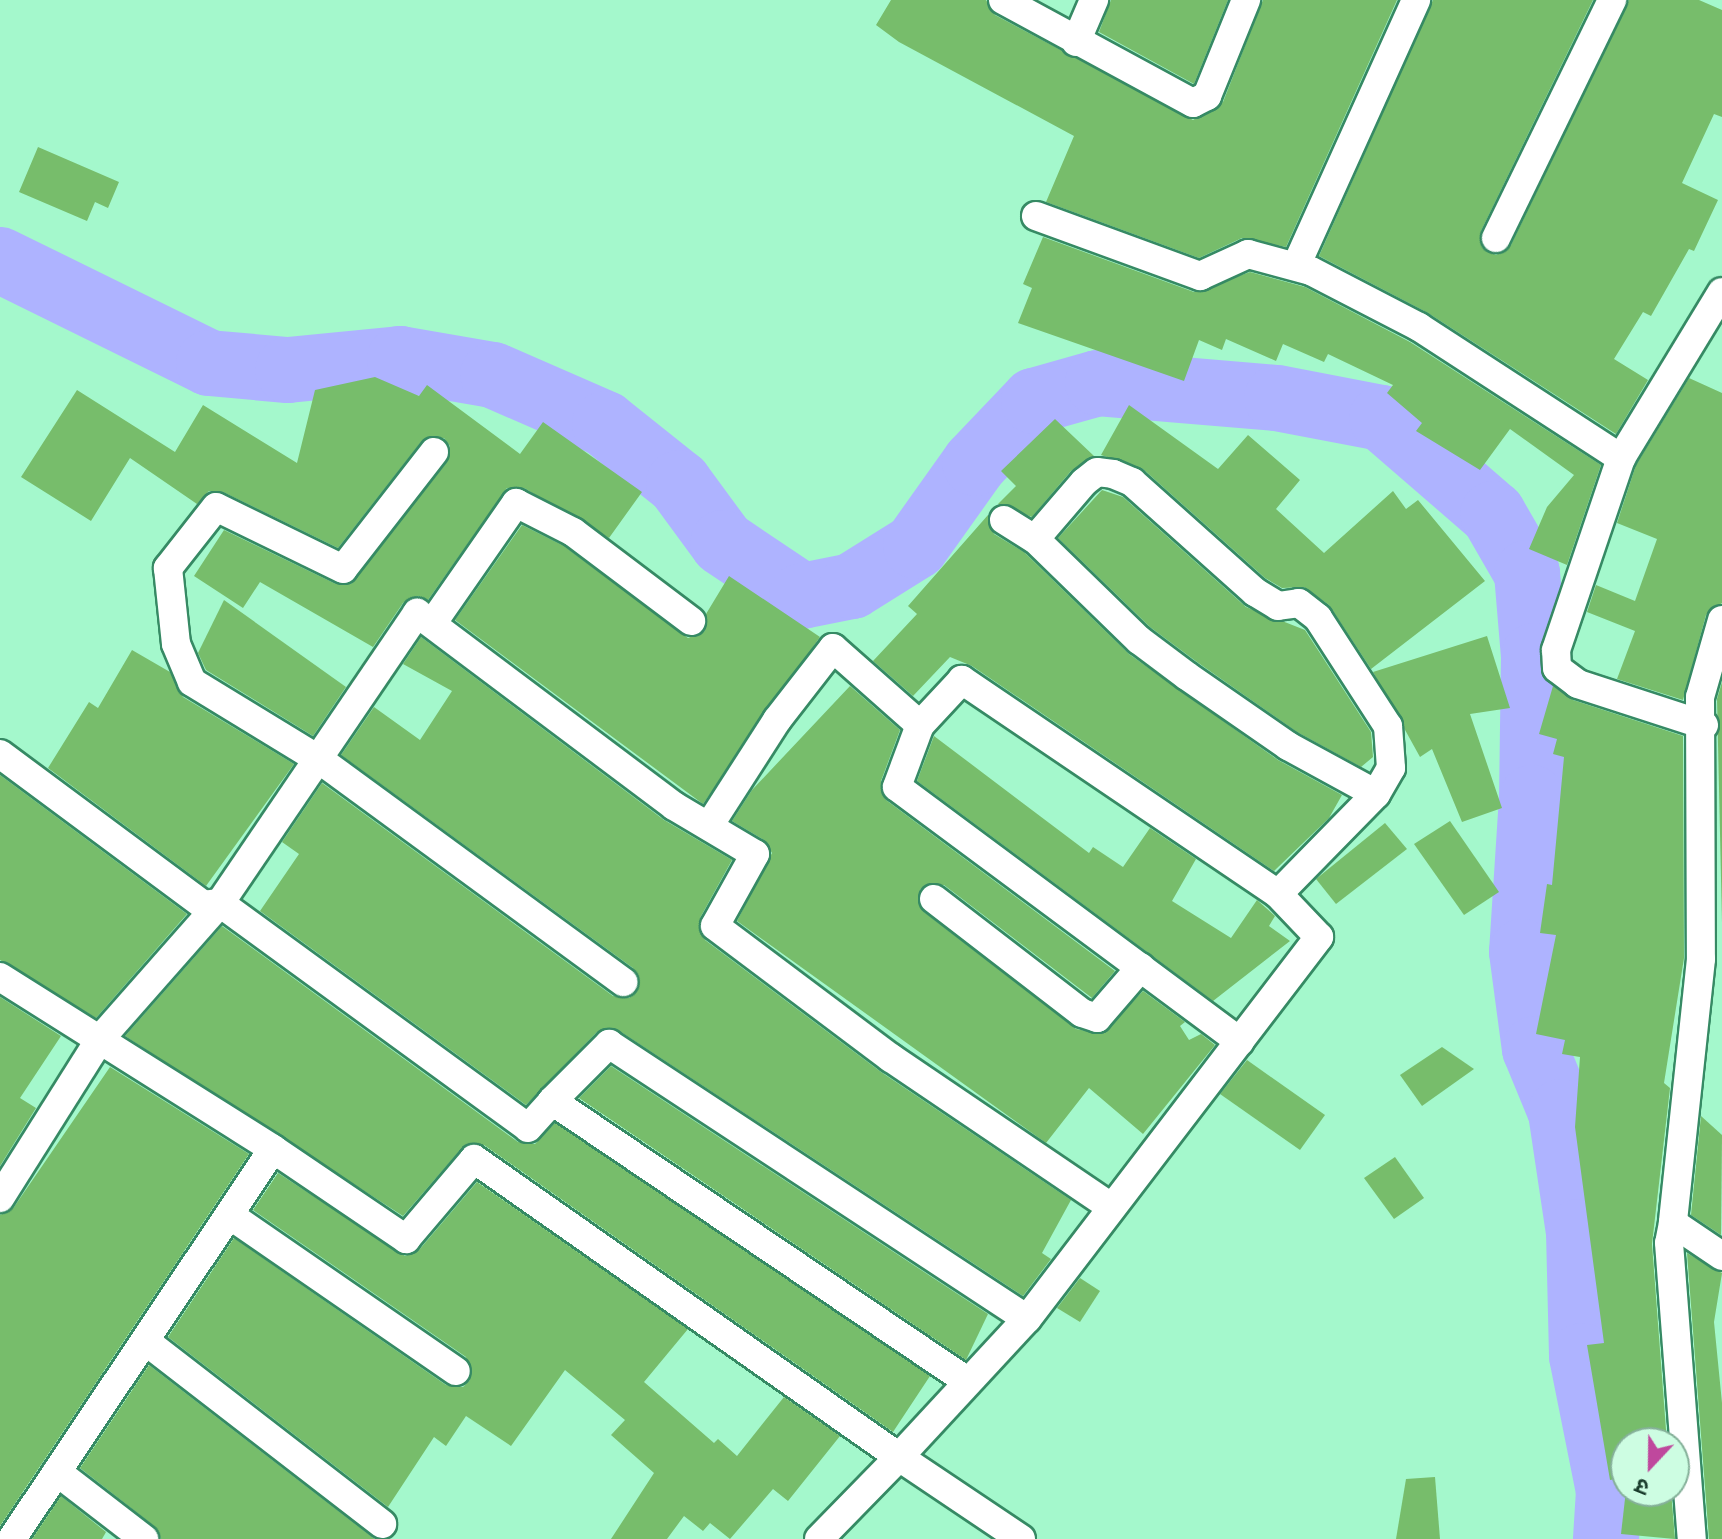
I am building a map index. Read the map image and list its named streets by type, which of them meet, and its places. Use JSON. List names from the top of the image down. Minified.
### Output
{"north":"bottom"}
